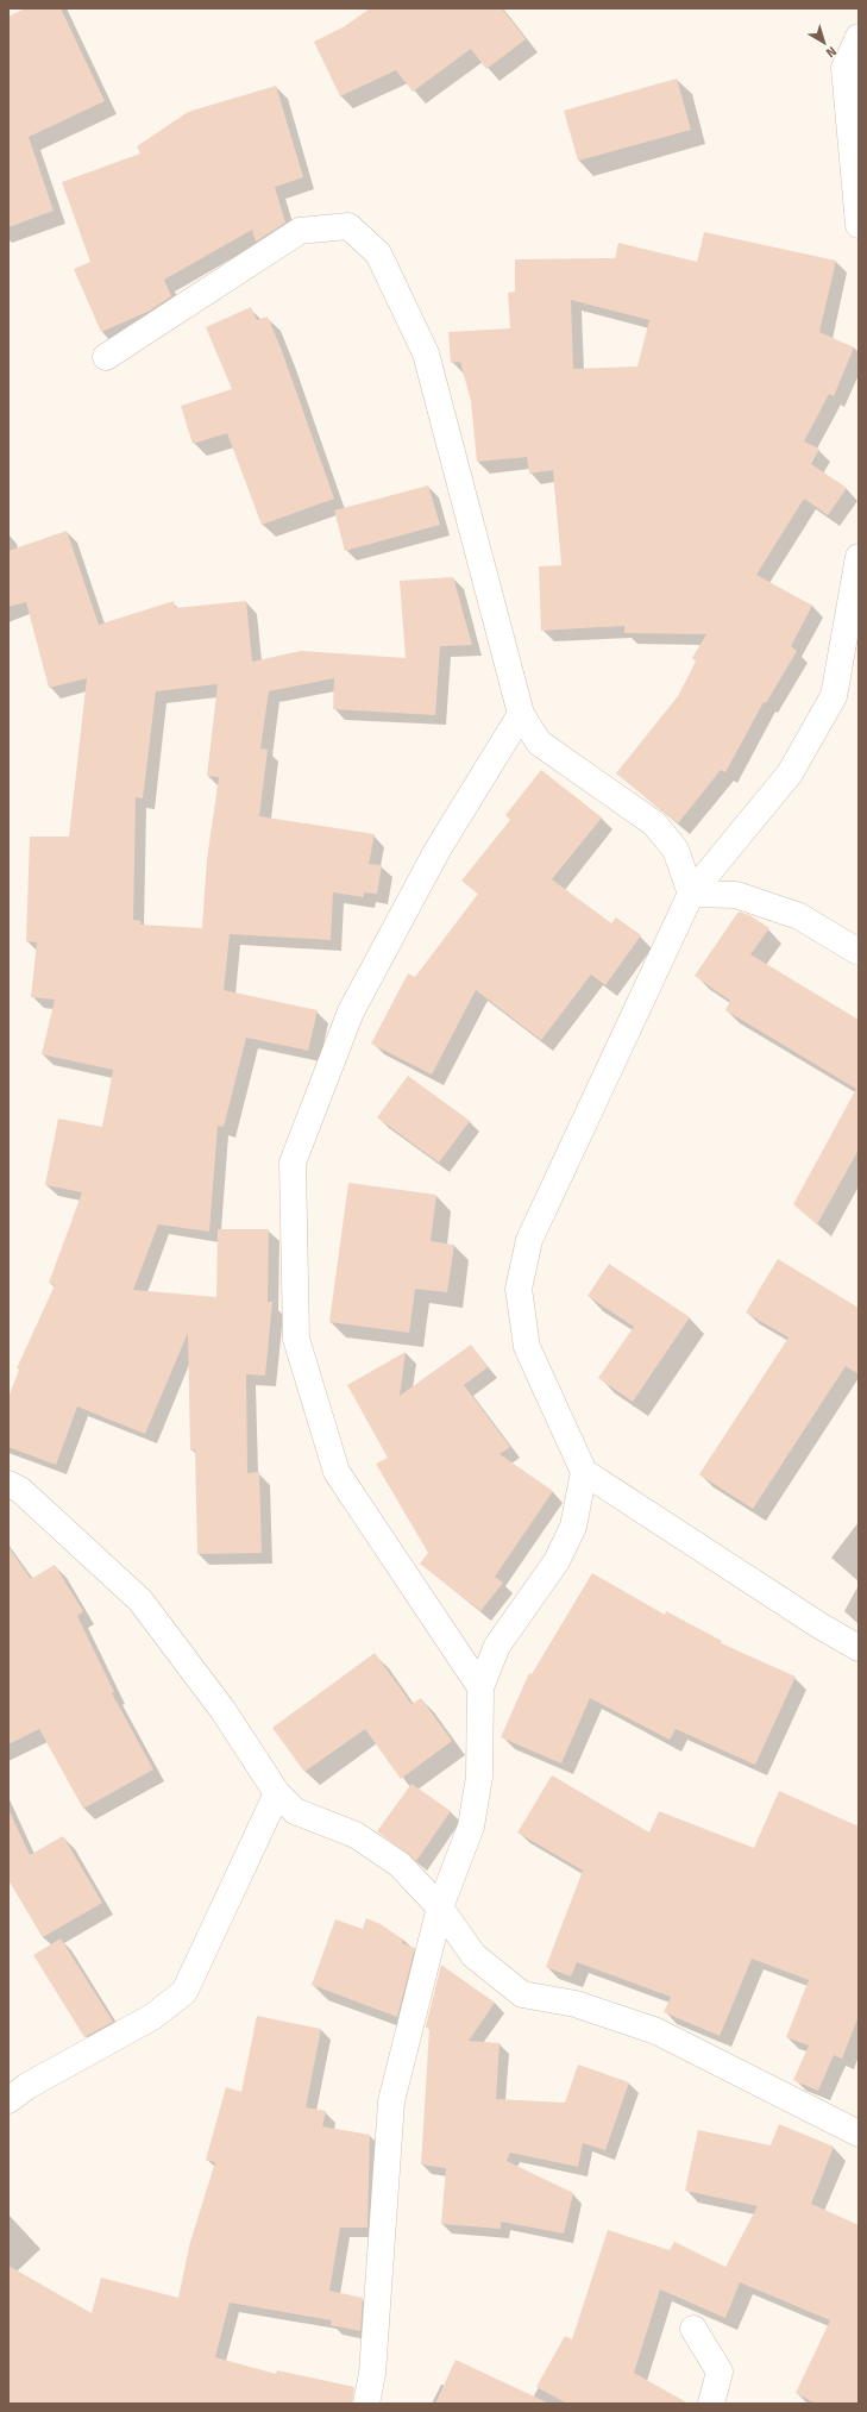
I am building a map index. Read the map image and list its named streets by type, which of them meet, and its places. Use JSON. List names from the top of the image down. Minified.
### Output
{"north":"bottom right"}
